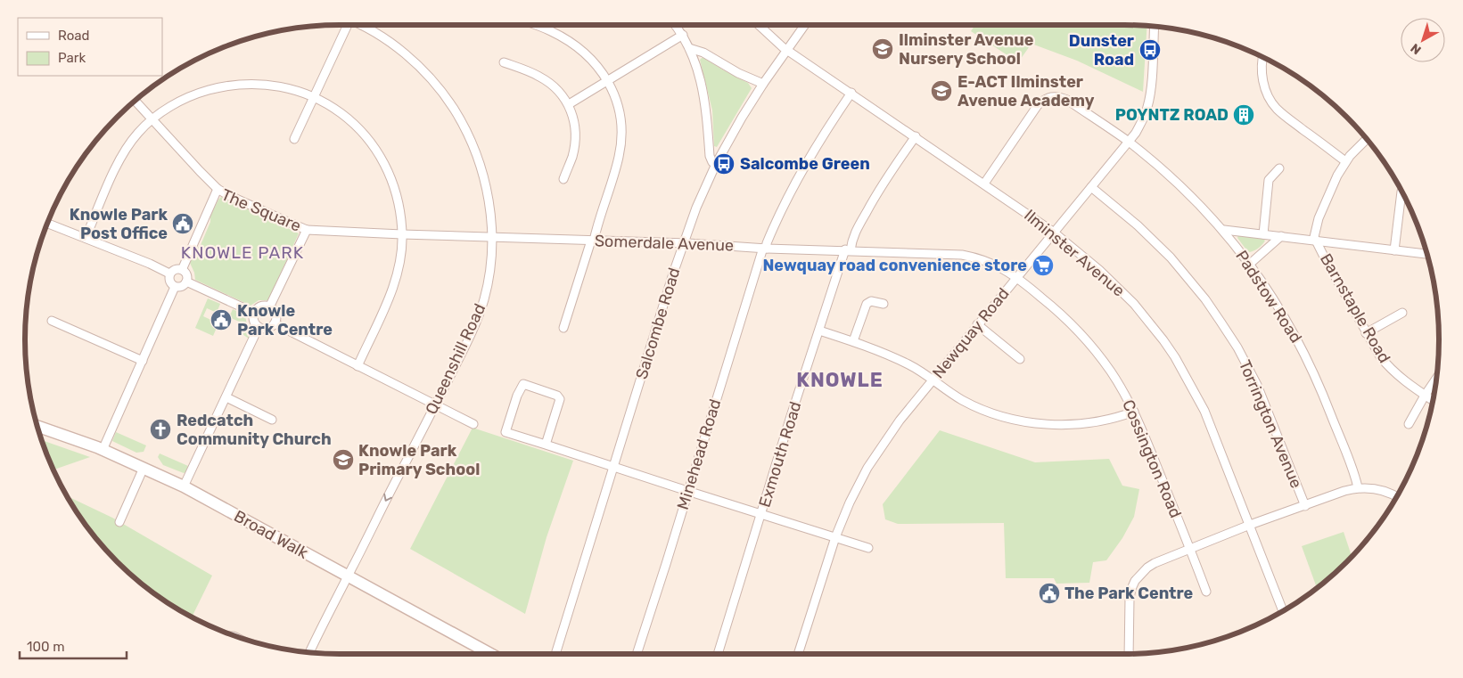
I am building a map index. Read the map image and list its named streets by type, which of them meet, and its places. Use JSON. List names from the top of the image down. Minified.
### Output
{"streets":{"street":["The Square","Somerdale Avenue","Ilminster Avenue","Padstow Road","Barnstaple Road","Salcombe Road","Newquay Road","Queenshill Road","Torrington Avenue","Minehead Road","Exmouth Road","Cossington Road","Broad Walk"]},"crossings":[["The Square","Somerdale Avenue"],["Somerdale Avenue","Salcombe Road"],["Somerdale Avenue","Newquay Road"],["Somerdale Avenue","Queenshill Road"],["Somerdale Avenue","Minehead Road"],["Somerdale Avenue","Exmouth Road"],["Somerdale Avenue","Cossington Road"],["Ilminster Avenue","Salcombe Road"],["Ilminster Avenue","Newquay Road"],["Ilminster Avenue","Minehead Road"],["Ilminster Avenue","Exmouth Road"],["Padstow Road","Newquay Road"],["Newquay Road","Torrington Avenue"],["Newquay Road","Cossington Road"],["Queenshill Road","Broad Walk"]],"districts":["KNOWLE PARK","KNOWLE"],"places":{"school or university":["Ilminster Avenue Nursery School","E-ACT Ilminster Avenue Academy","Knowle Park Primary School"],"bus stop":["Dunster Road","Salcombe Green"],"building":["POYNTZ ROAD"],"public building":["Knowle Park Post Office","Knowle Park Centre","The Park Centre"],"supermarket":["Newquay road convenience store"],"church":["Redcatch Community Church"]},"legend":["Road","Park"],"scale_bar":"100 m","north":"bottom left"}
